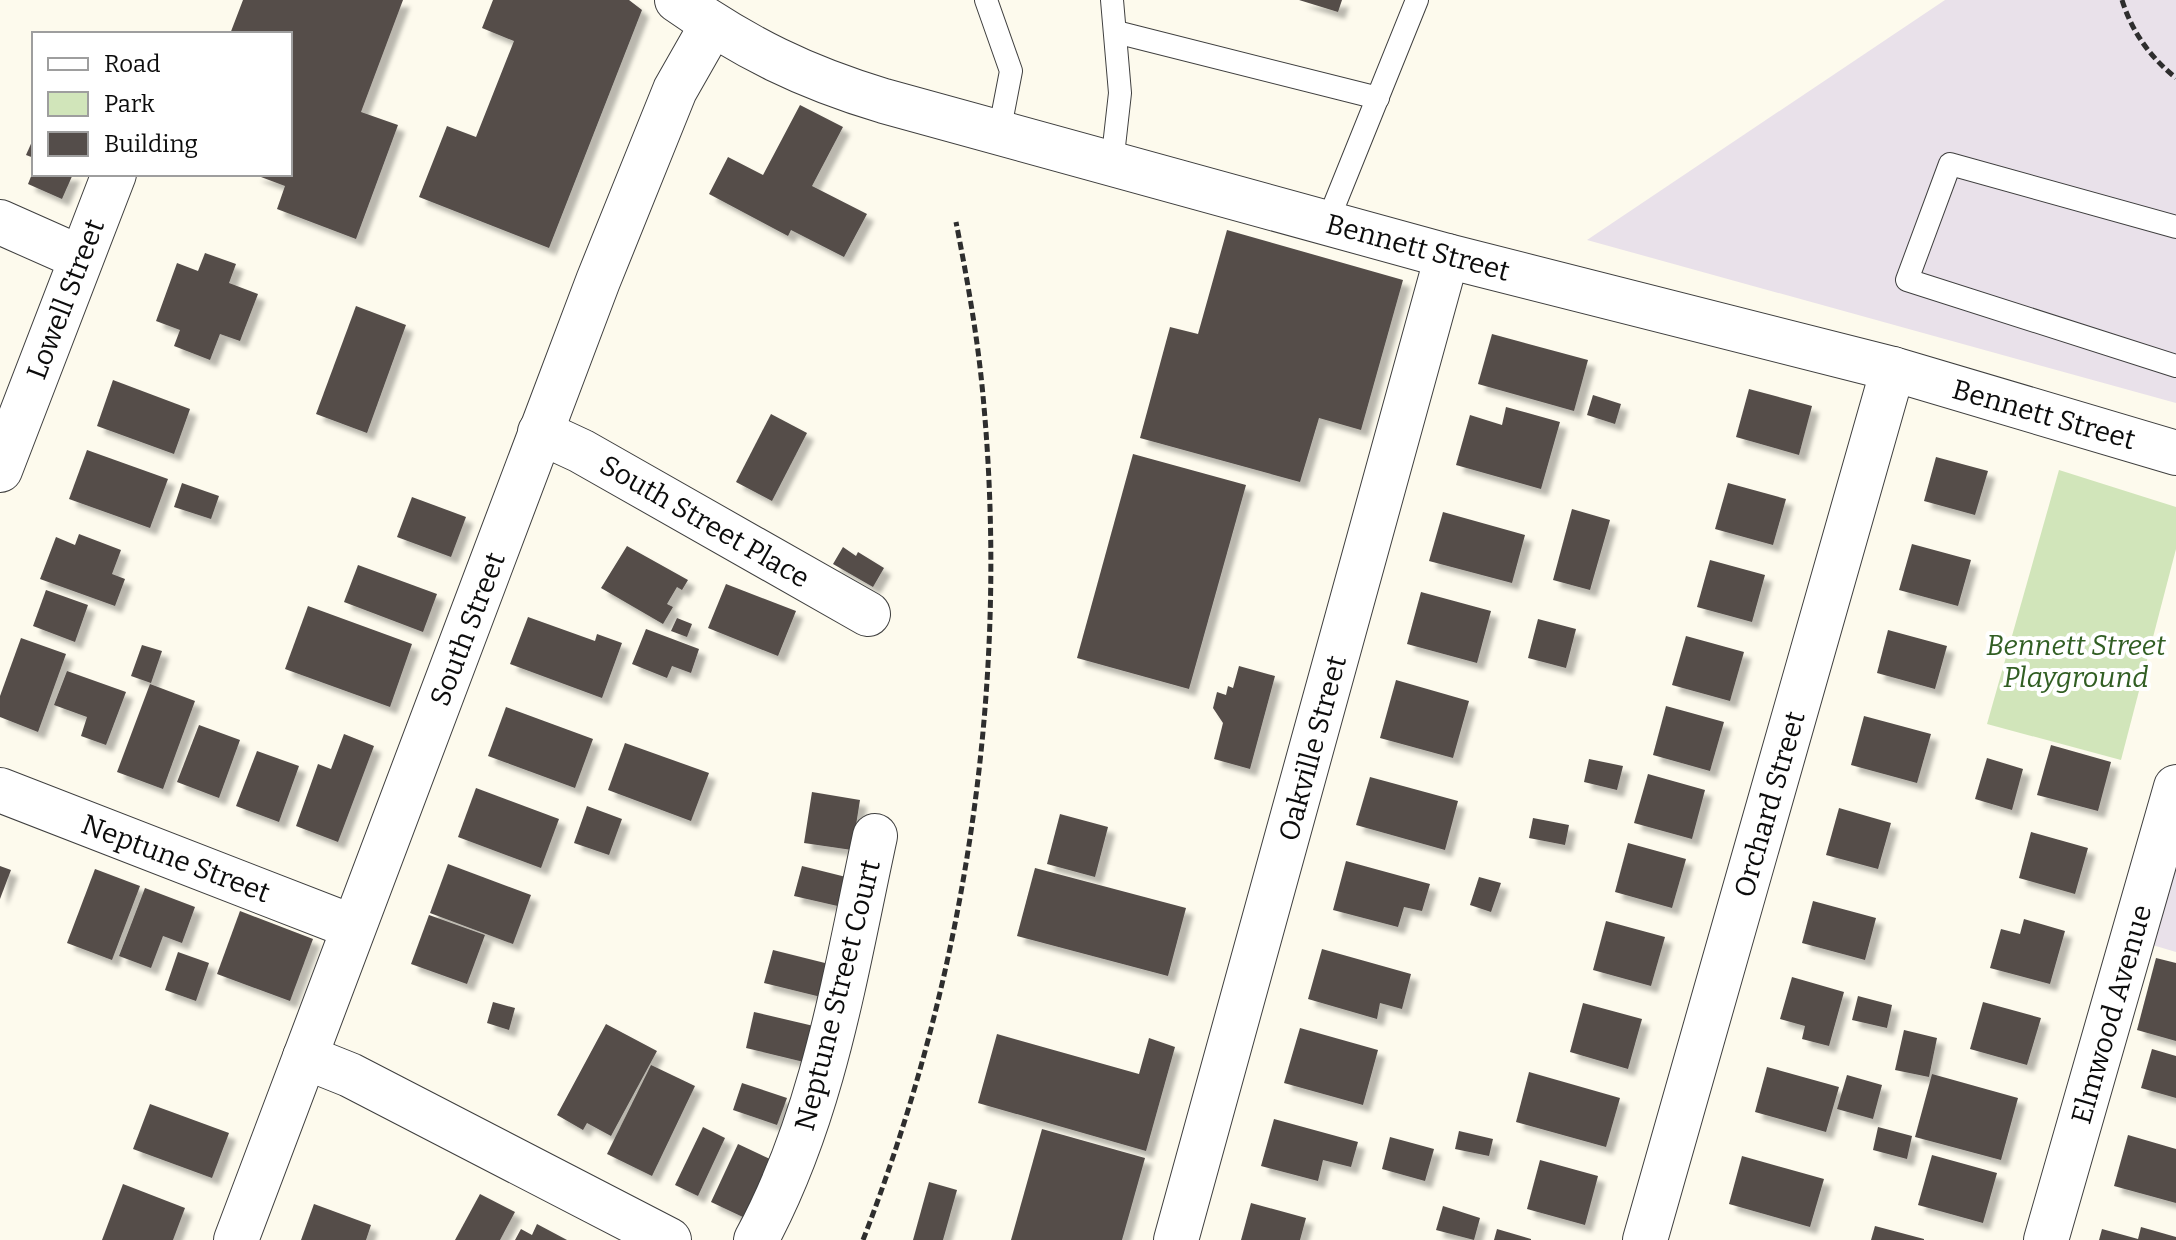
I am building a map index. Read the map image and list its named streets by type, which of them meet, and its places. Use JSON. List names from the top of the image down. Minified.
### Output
{"streets":{"street":["Bennett Street","Lowell Street","South Street Place","South Street","Oakville Street","Orchard Street","Neptune Street","Neptune Street Court","Elmwood Avenue"]},"crossings":[["Bennett Street","South Street"],["Bennett Street","Oakville Street"],["Bennett Street","Orchard Street"],["South Street Place","South Street"],["South Street","Neptune Street"]],"parks":["Bennett Street Playground"],"legend":["Road","Park","Building"]}
